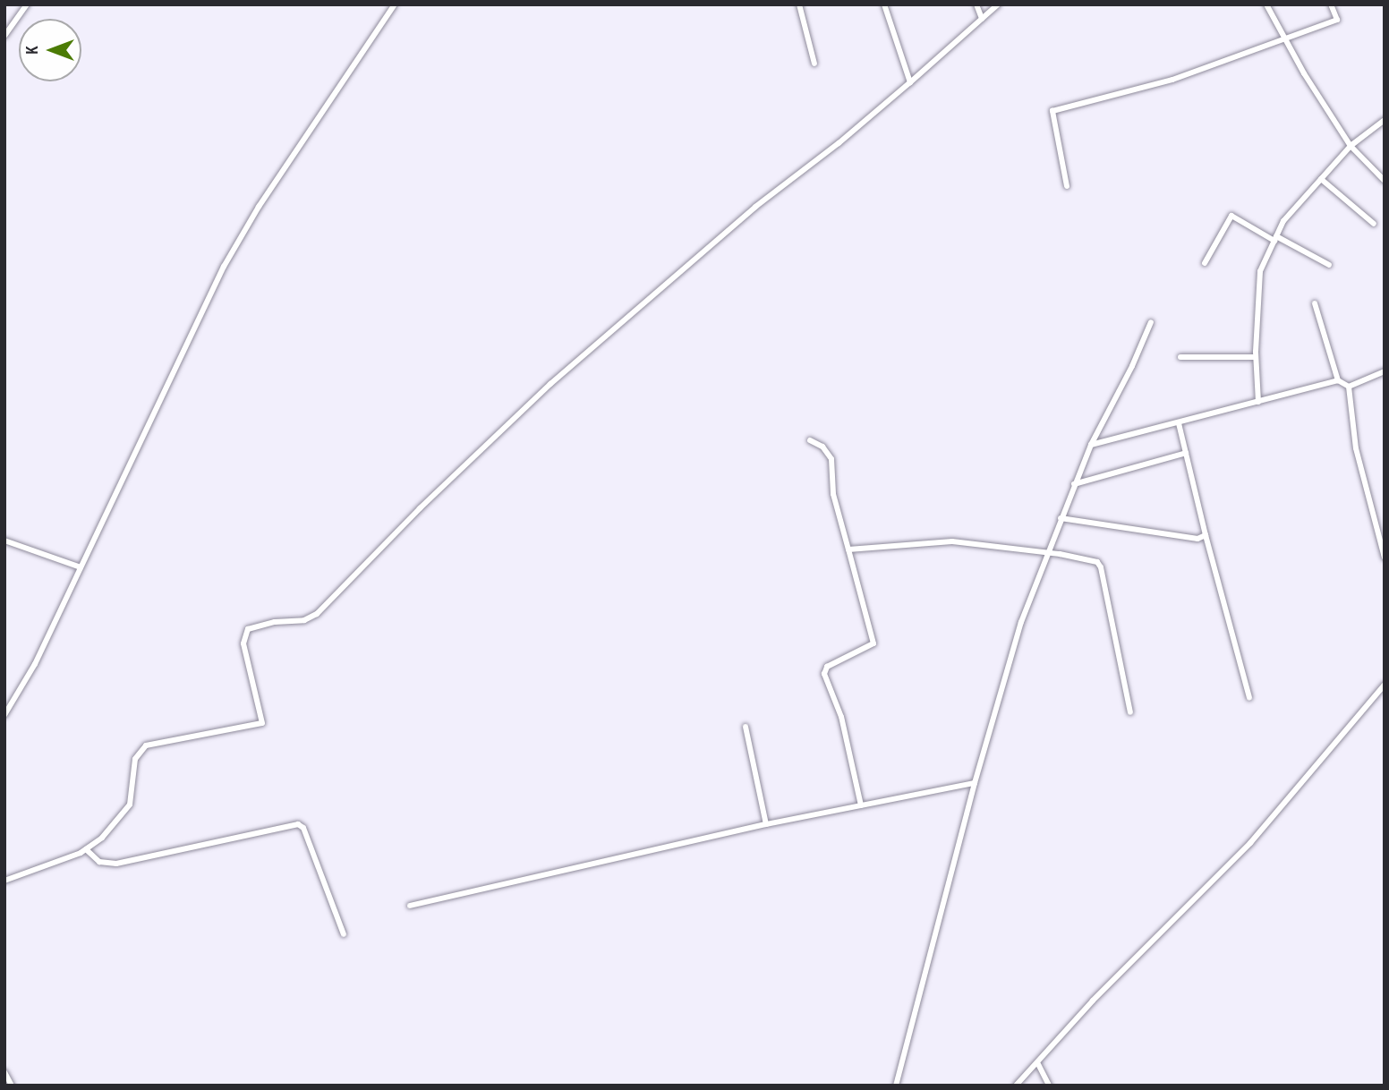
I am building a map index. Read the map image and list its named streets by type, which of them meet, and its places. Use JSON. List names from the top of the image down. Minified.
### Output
{"north":"left"}
